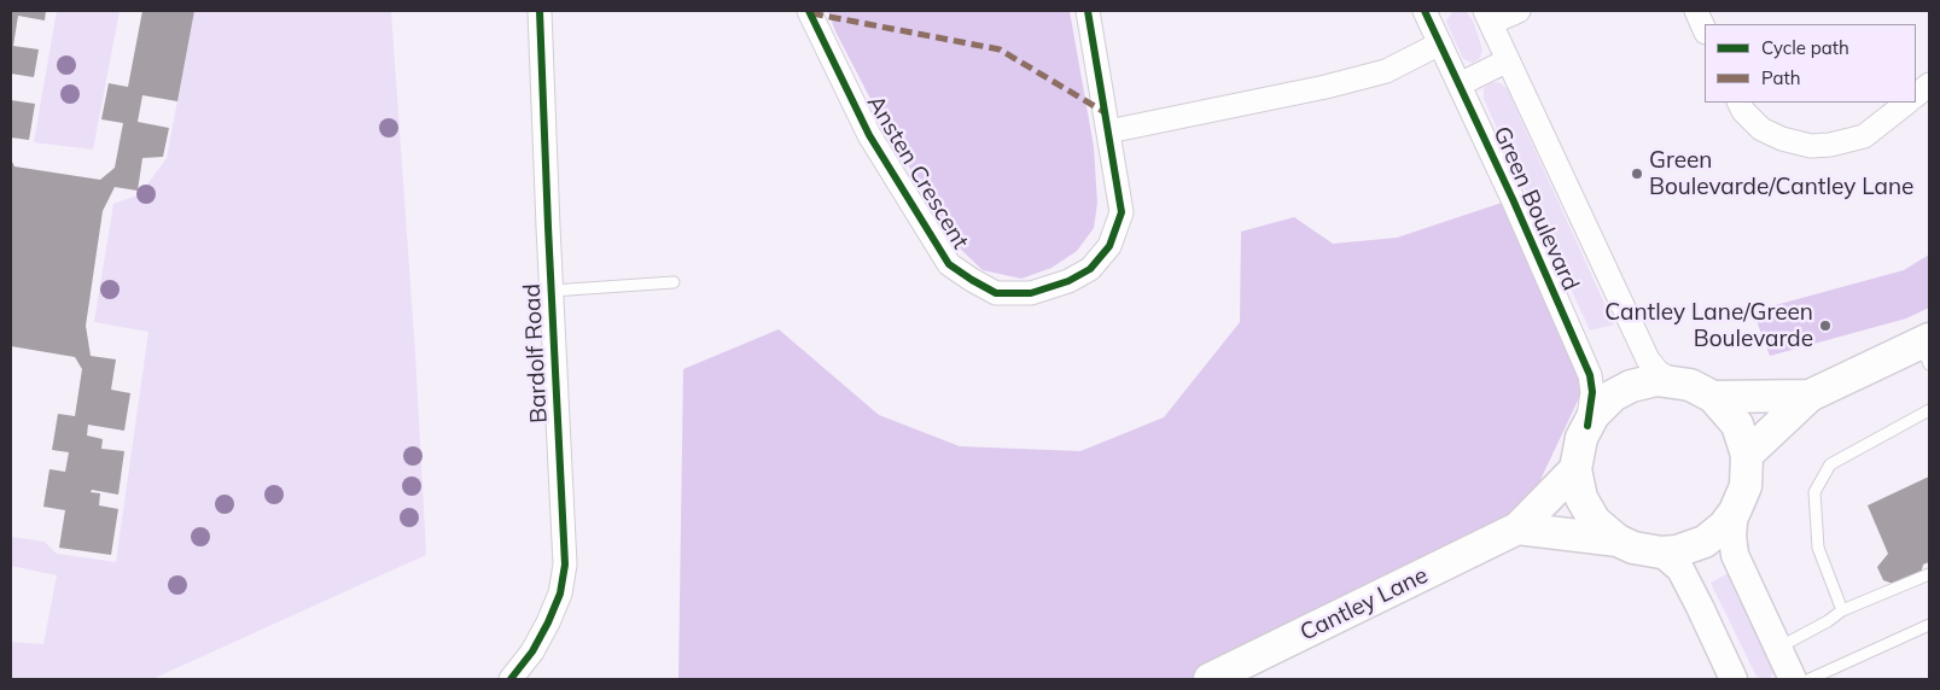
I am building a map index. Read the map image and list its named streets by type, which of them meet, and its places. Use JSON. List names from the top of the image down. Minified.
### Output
{"streets":{"main road":["Cantley Lane"],"street":["Ansten Crescent","Green Boulevard","Bardolf Road"]},"crossings":[["Green Boulevard","Cantley Lane"]],"places":["Green Boulevarde/Cantley Lane","Cantley Lane/Green Boulevarde"],"legend":["Cycle path","Path"]}
